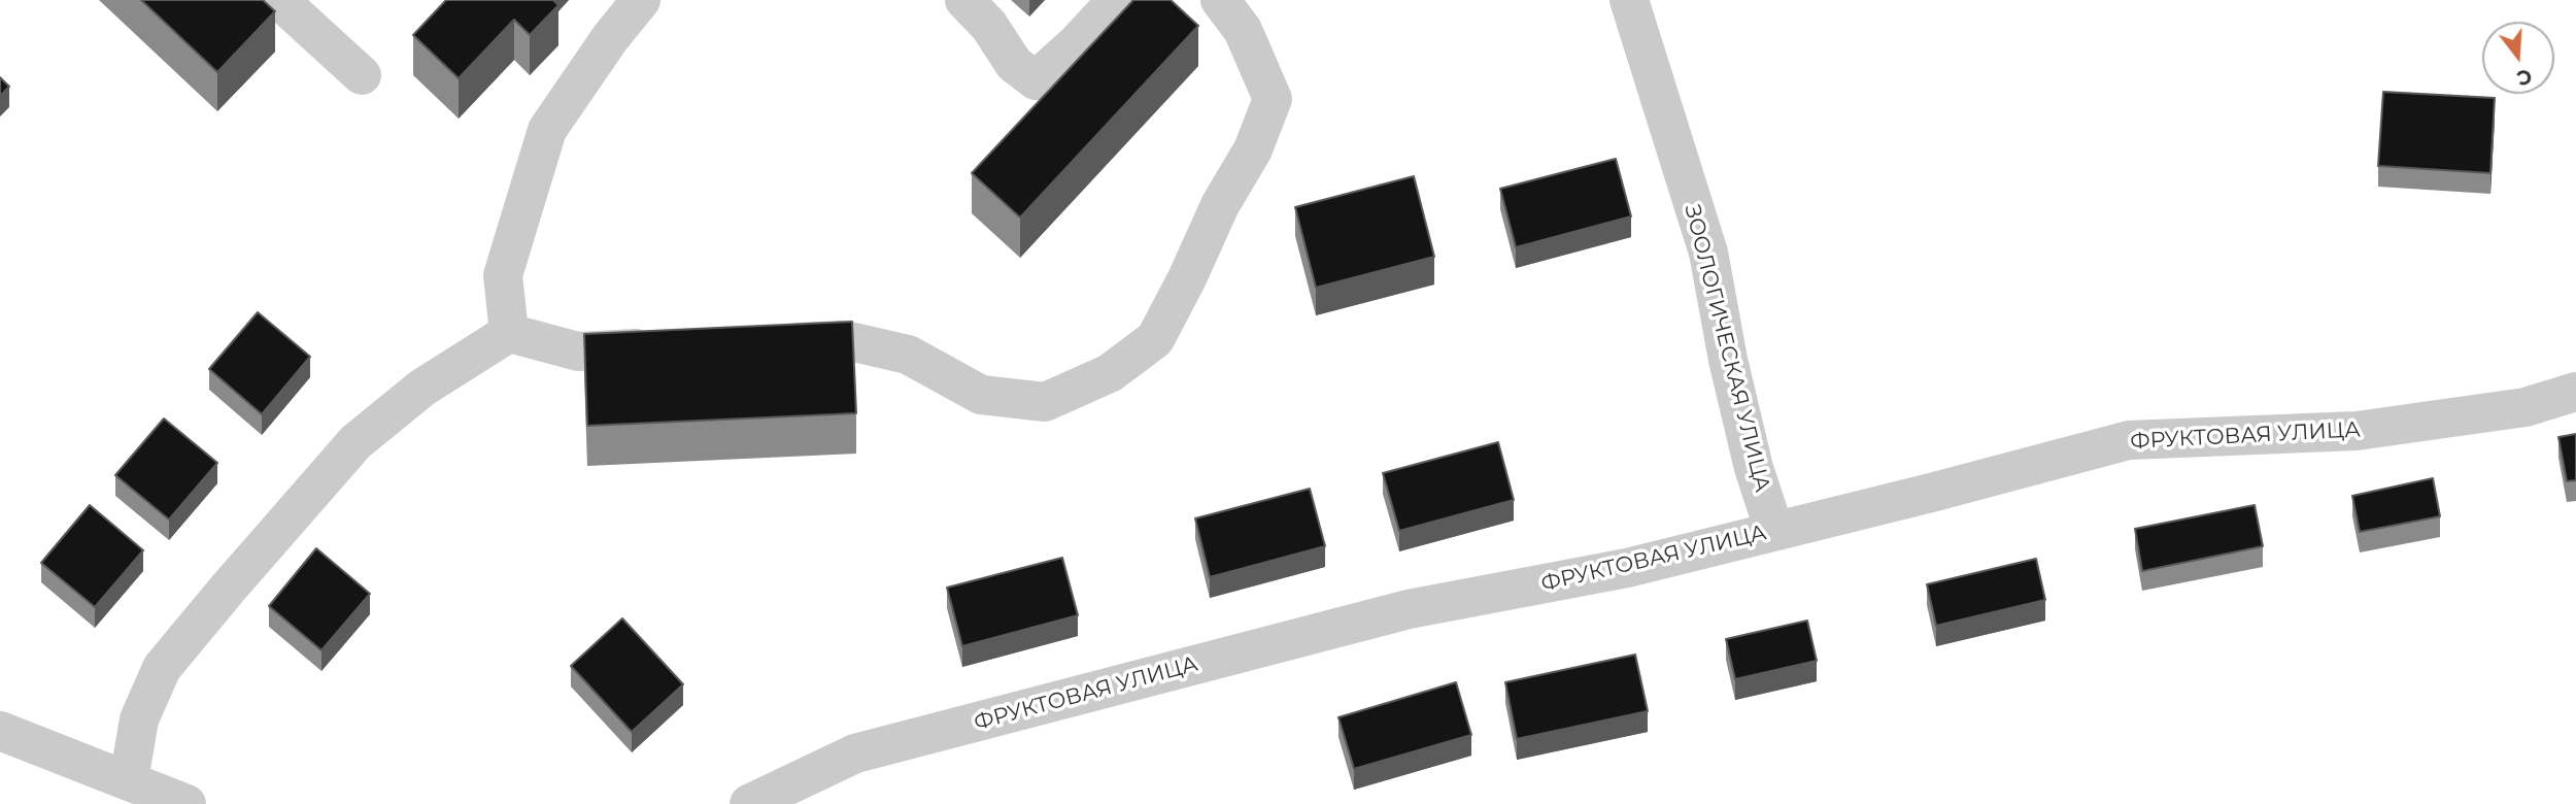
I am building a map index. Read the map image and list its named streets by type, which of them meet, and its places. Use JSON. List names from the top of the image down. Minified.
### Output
{"streets":{"street":["ЗООЛОГИЧЕСКАЯ УЛИЦА","ФРУКТОВАЯ УЛИЦА"]},"crossings":[["ЗООЛОГИЧЕСКАЯ УЛИЦА","ФРУКТОВАЯ УЛИЦА"]],"north":"bottom"}
